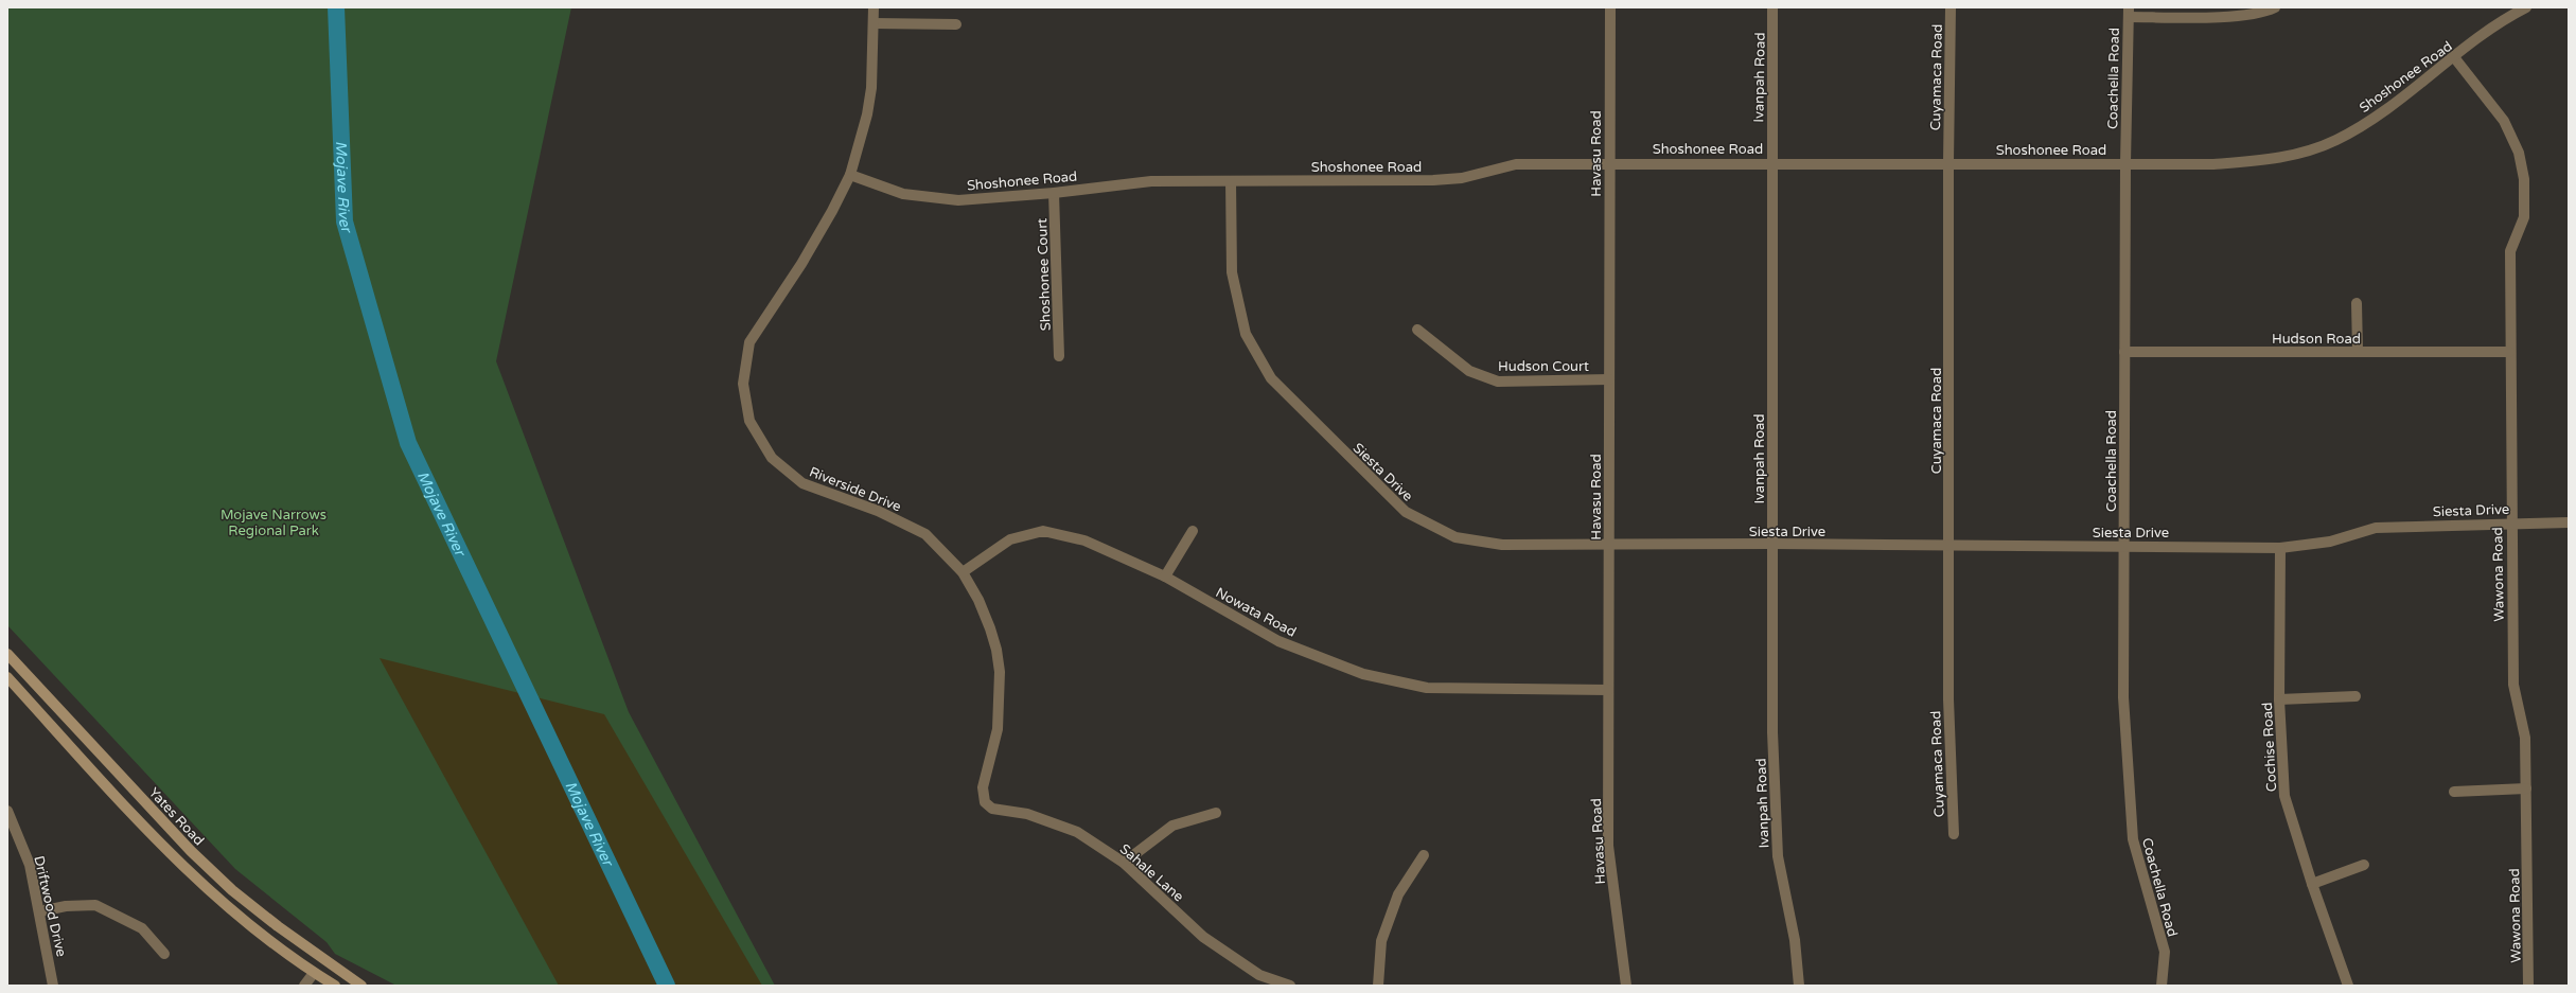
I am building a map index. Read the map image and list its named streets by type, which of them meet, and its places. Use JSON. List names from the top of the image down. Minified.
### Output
{"streets":{"main road":["Yates Road"],"street":["Shoshonee Road","Ivanpah Road","Cuyamaca Road","Coachella Road","Havasu Road","Shoshonee Court","Hudson Road","Hudson Court","Siesta Drive","Riverside Drive","Wawona Road","Nowata Road","Cochise Road","Sahale Lane","Driftwood Drive"]},"crossings":[["Shoshonee Road","Ivanpah Road"],["Shoshonee Road","Cuyamaca Road"],["Shoshonee Road","Coachella Road"],["Shoshonee Road","Havasu Road"],["Shoshonee Road","Shoshonee Court"],["Shoshonee Road","Siesta Drive"],["Shoshonee Road","Riverside Drive"],["Shoshonee Road","Wawona Road"],["Ivanpah Road","Siesta Drive"],["Cuyamaca Road","Siesta Drive"],["Coachella Road","Hudson Road"],["Coachella Road","Siesta Drive"],["Havasu Road","Hudson Court"],["Havasu Road","Siesta Drive"],["Havasu Road","Nowata Road"],["Hudson Road","Wawona Road"],["Siesta Drive","Wawona Road"],["Siesta Drive","Cochise Road"],["Riverside Drive","Nowata Road"],["Riverside Drive","Sahale Lane"]],"water":["Mojave River"],"parks":["Mojave Narrows Regional Park"]}
